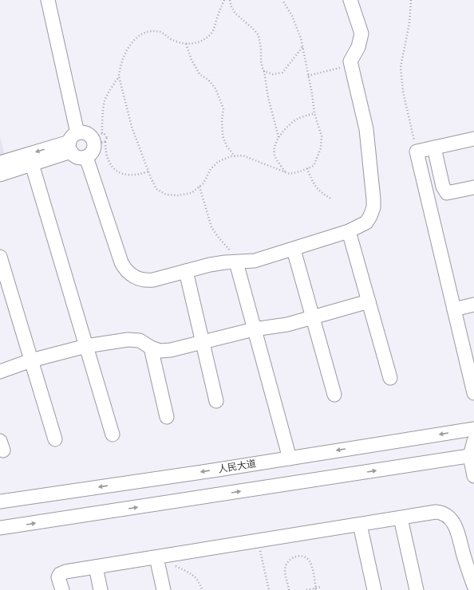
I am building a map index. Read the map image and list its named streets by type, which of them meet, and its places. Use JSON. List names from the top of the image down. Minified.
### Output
{"streets":{"street":["人民大道"]}}
